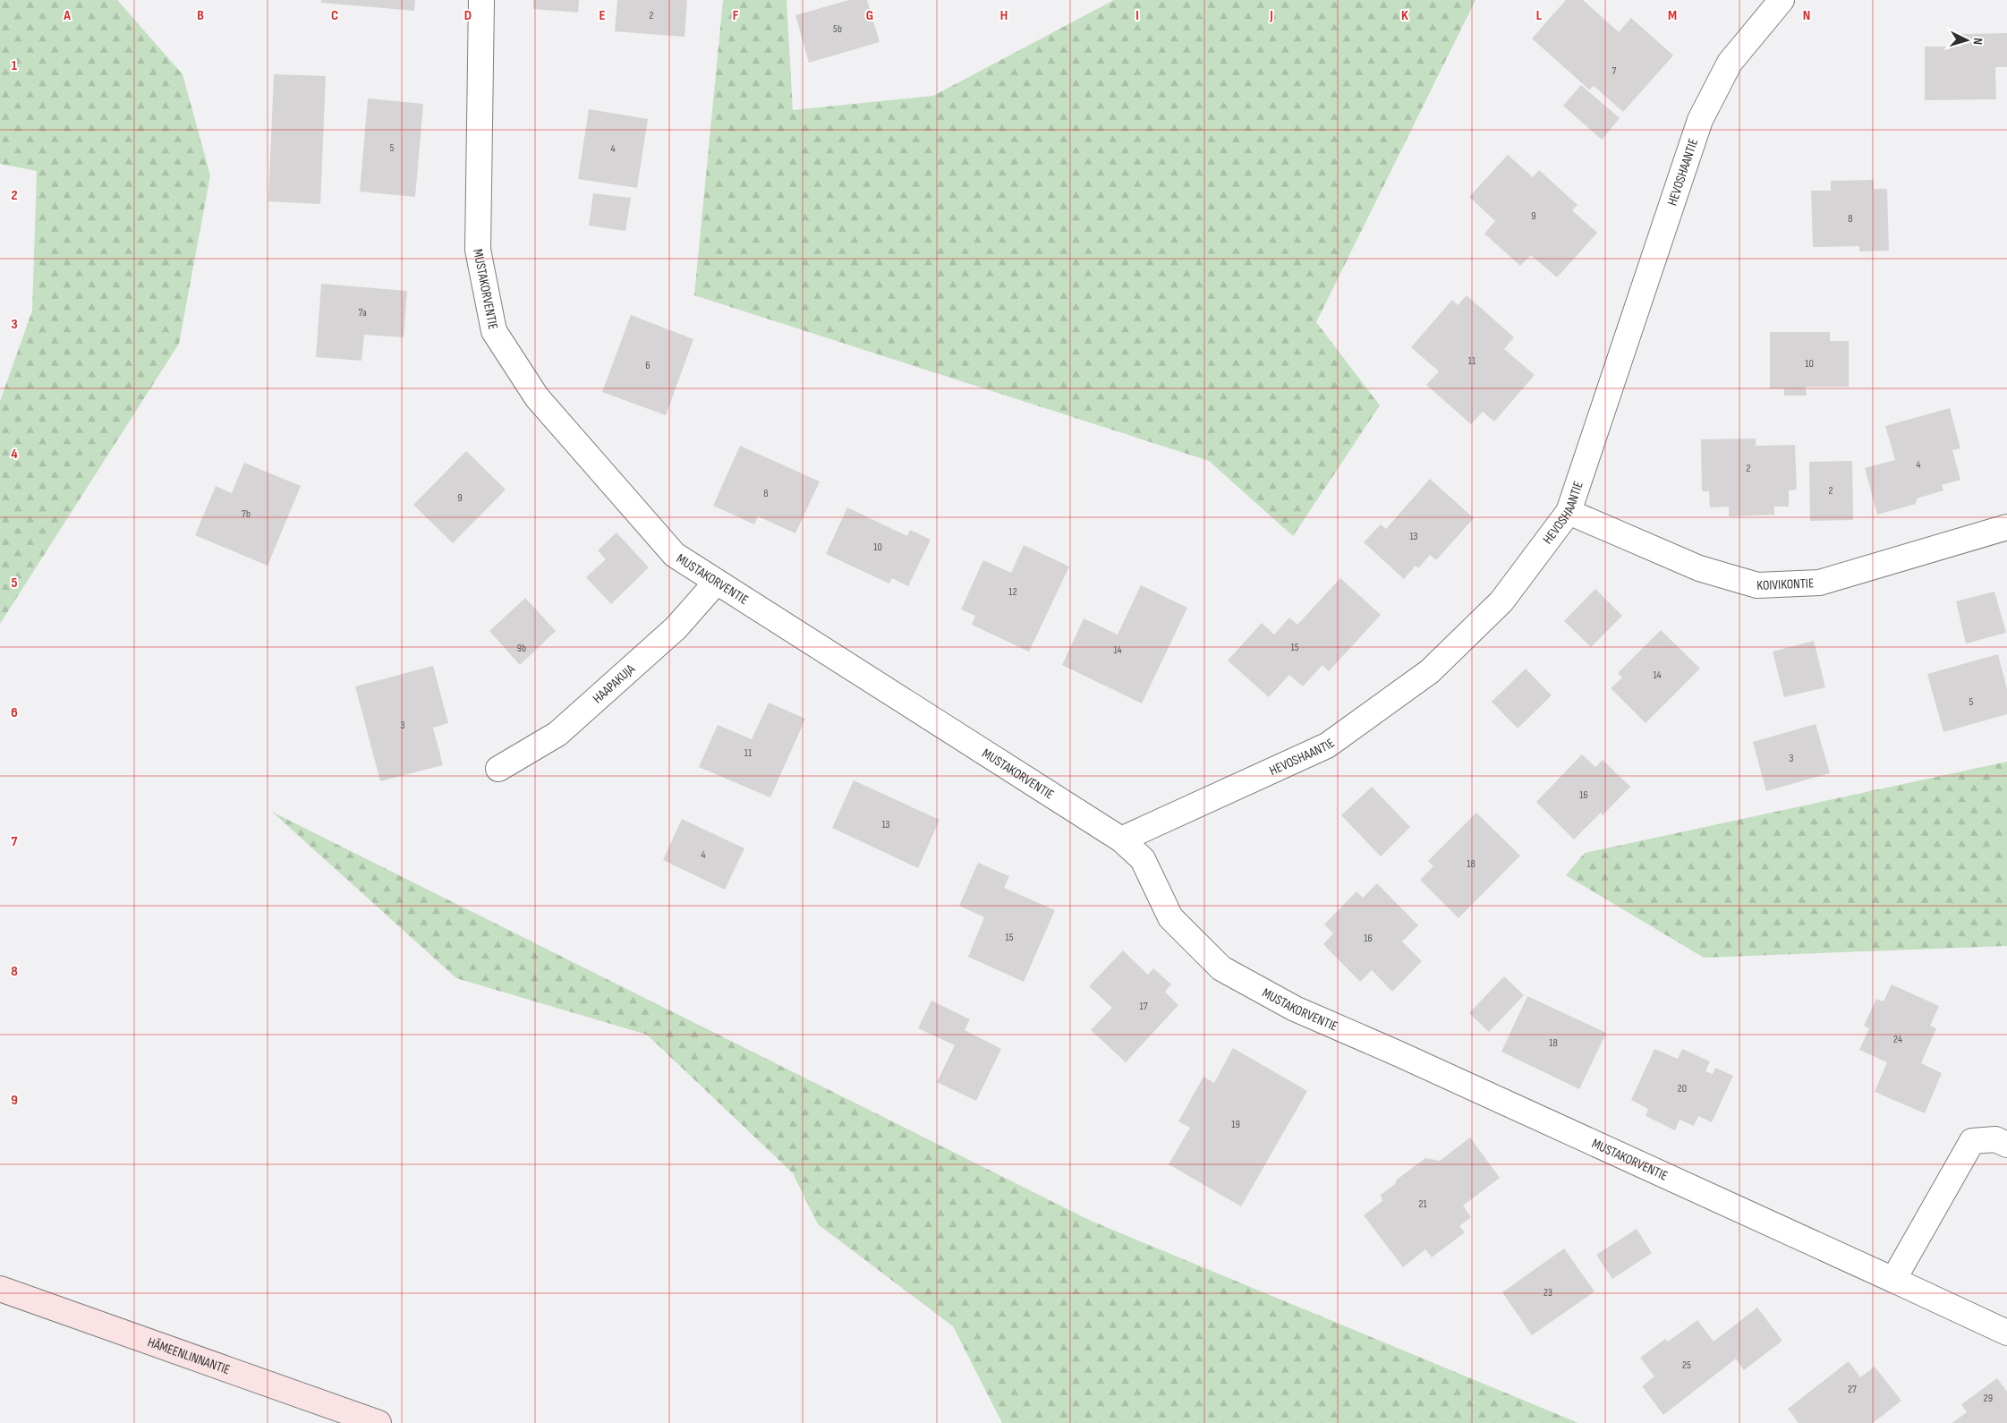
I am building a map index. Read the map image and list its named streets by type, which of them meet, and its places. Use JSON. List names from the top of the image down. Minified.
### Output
{"streets":{"main road":["HÄMEENLINNANTIE"],"street":["HEVOSHAANTIE","MUSTAKORVENTIE","KOIVIKONTIE","HAAPAKUJA"]},"crossings":[["HEVOSHAANTIE","MUSTAKORVENTIE"],["HEVOSHAANTIE","KOIVIKONTIE"],["MUSTAKORVENTIE","HAAPAKUJA"]],"house_numbers":["2","5b","7","5","4","9","8","7a","11","10","6","4","2","2","8","9","7b","13","10","12","15","9b","14","14","5","3","11","3","16","13","4","18","15","16","17","24","18","20","19","21","23","25","27","29"],"north":"right","grid":{"columns":["A","B","C","D","E","F","G","H","I","J","K","L","M","N"],"rows":["1","2","3","4","5","6","7","8","9"]}}
